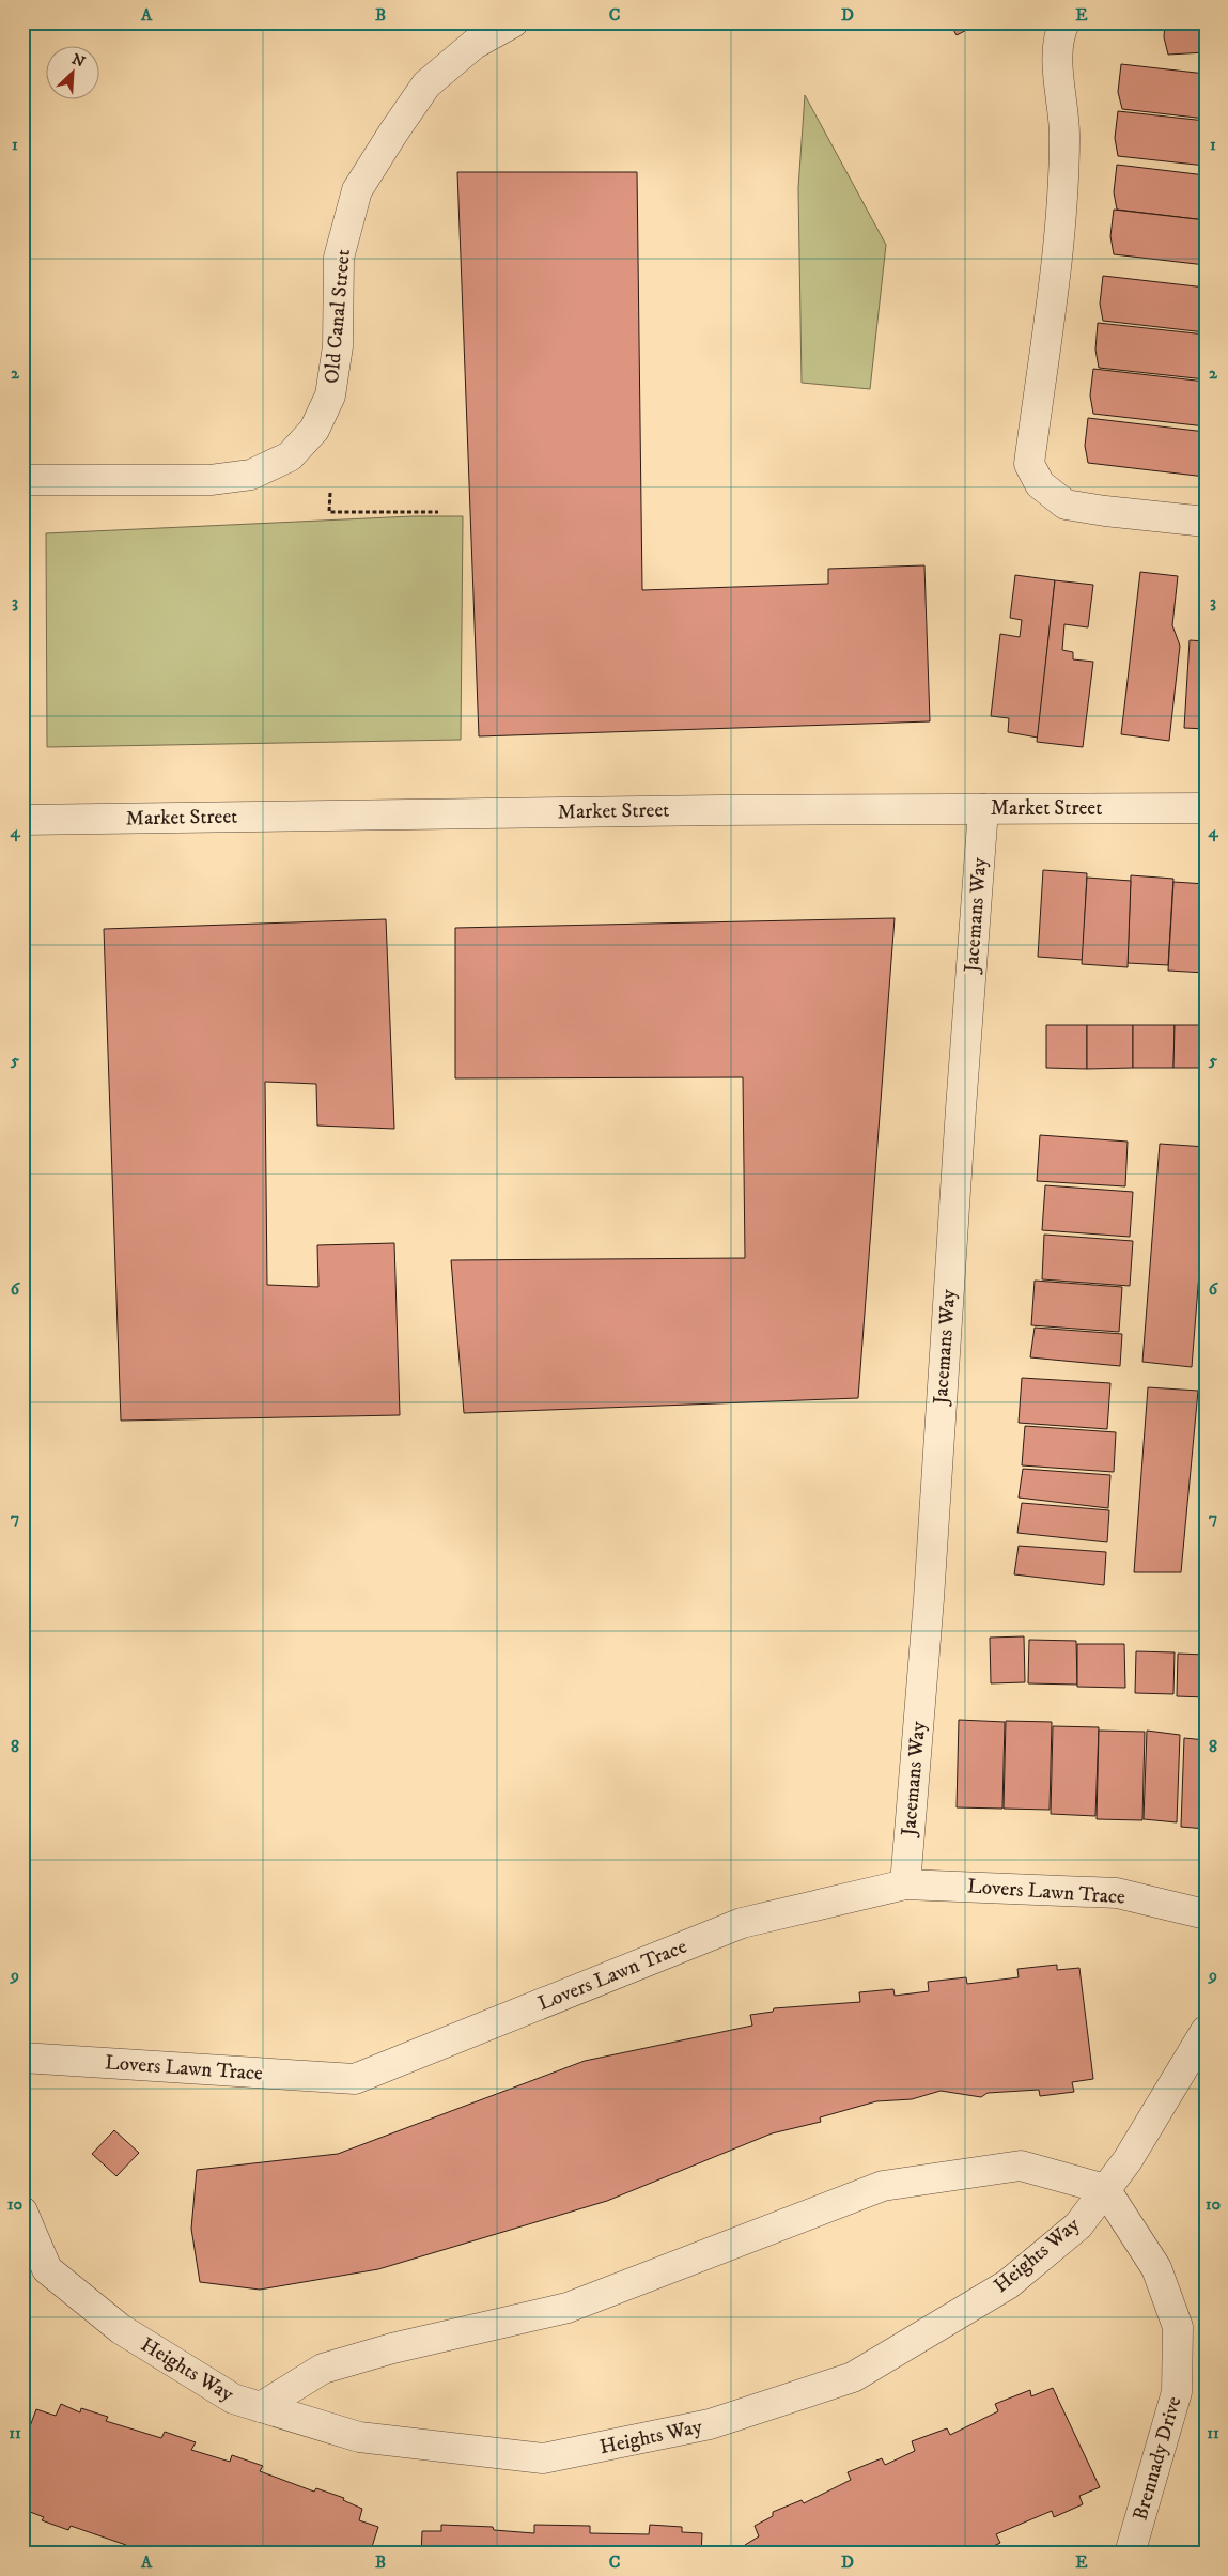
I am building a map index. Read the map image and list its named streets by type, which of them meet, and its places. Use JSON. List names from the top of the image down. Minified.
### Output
{"streets":{"street":["Old Canal Street","Market Street","Jacemans Way","Lovers Lawn Trace","Heights Way","Brennady Drive"]},"crossings":[["Market Street","Jacemans Way"],["Jacemans Way","Lovers Lawn Trace"],["Heights Way","Brennady Drive"]],"north":"top right","grid":{"columns":["A","B","C","D","E"],"rows":["1","2","3","4","5","6","7","8","9","10","11"]}}
